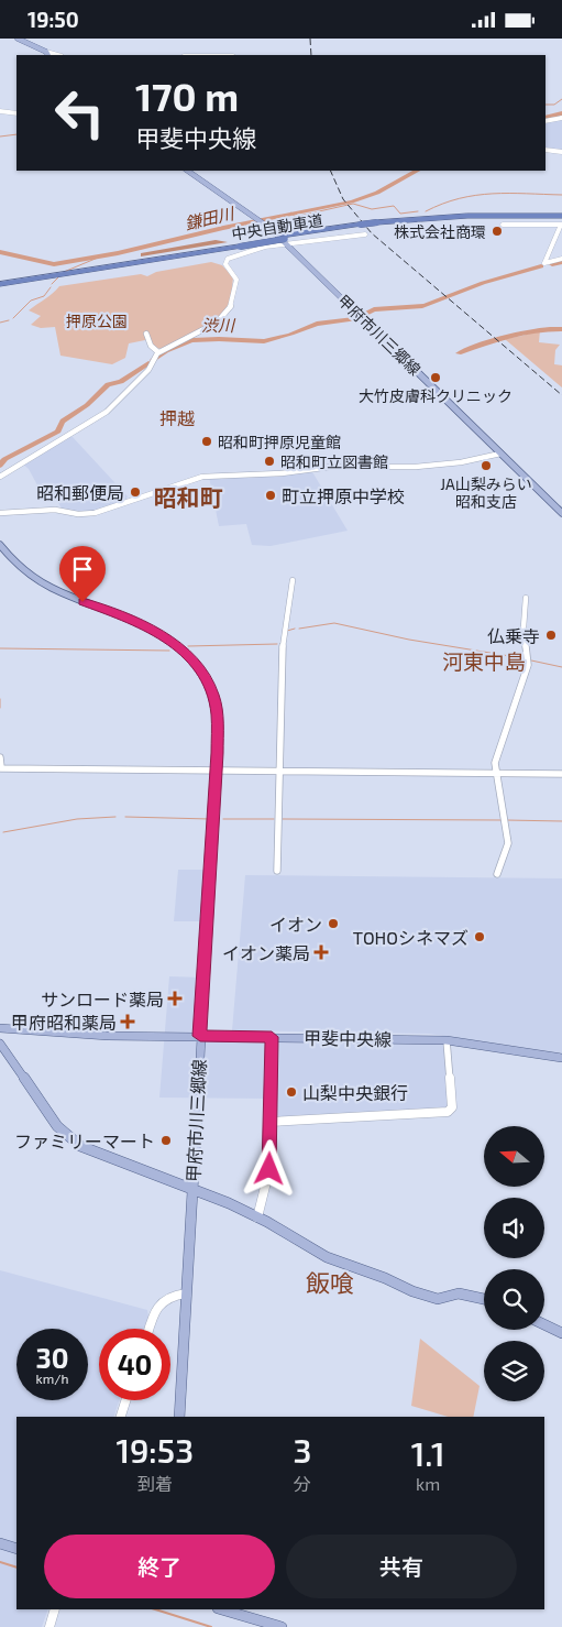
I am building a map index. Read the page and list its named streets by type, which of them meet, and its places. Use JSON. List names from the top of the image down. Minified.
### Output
{"streets":{"highway":["中央自動車道"],"main road":["甲府市川三郷線","甲斐中央線"]},"crossings":[["中央自動車道","甲府市川三郷線"],["甲府市川三郷線","甲斐中央線"]],"districts":["押越","昭和町","河東中島","飯喰"],"water":["鎌田川","渋川"],"parks":["押原公園"],"places":{"other":["株式会社商環","大竹皮膚科クリニック","昭和町押原児童館","昭和町立図書館","JA山梨みらい 昭和支店","昭和郵便局","町立押原中学校","仏乗寺","イオン","TOHOシネマズ","山梨中央銀行","ファミリーマート"],"health":["イオン薬局","サンロード薬局","甲府昭和薬局"]},"north":"left","page":{"status":"19:50","turn":["170 m","甲斐中央線"],"speed":"30 km/h","limit":"40","eta":["19:53","到着","3","分","1.1","km"],"buttons":["終了","共有"]}}
